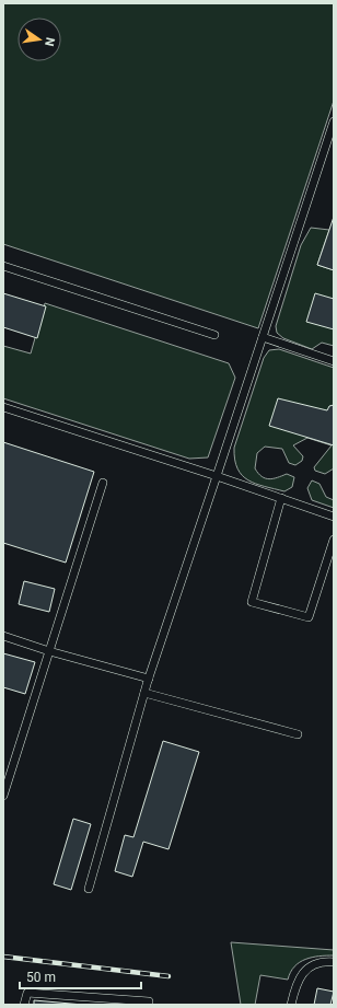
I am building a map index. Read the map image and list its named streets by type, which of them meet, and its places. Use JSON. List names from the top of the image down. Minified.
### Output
{"scale_bar":"50 m","north":"right"}
